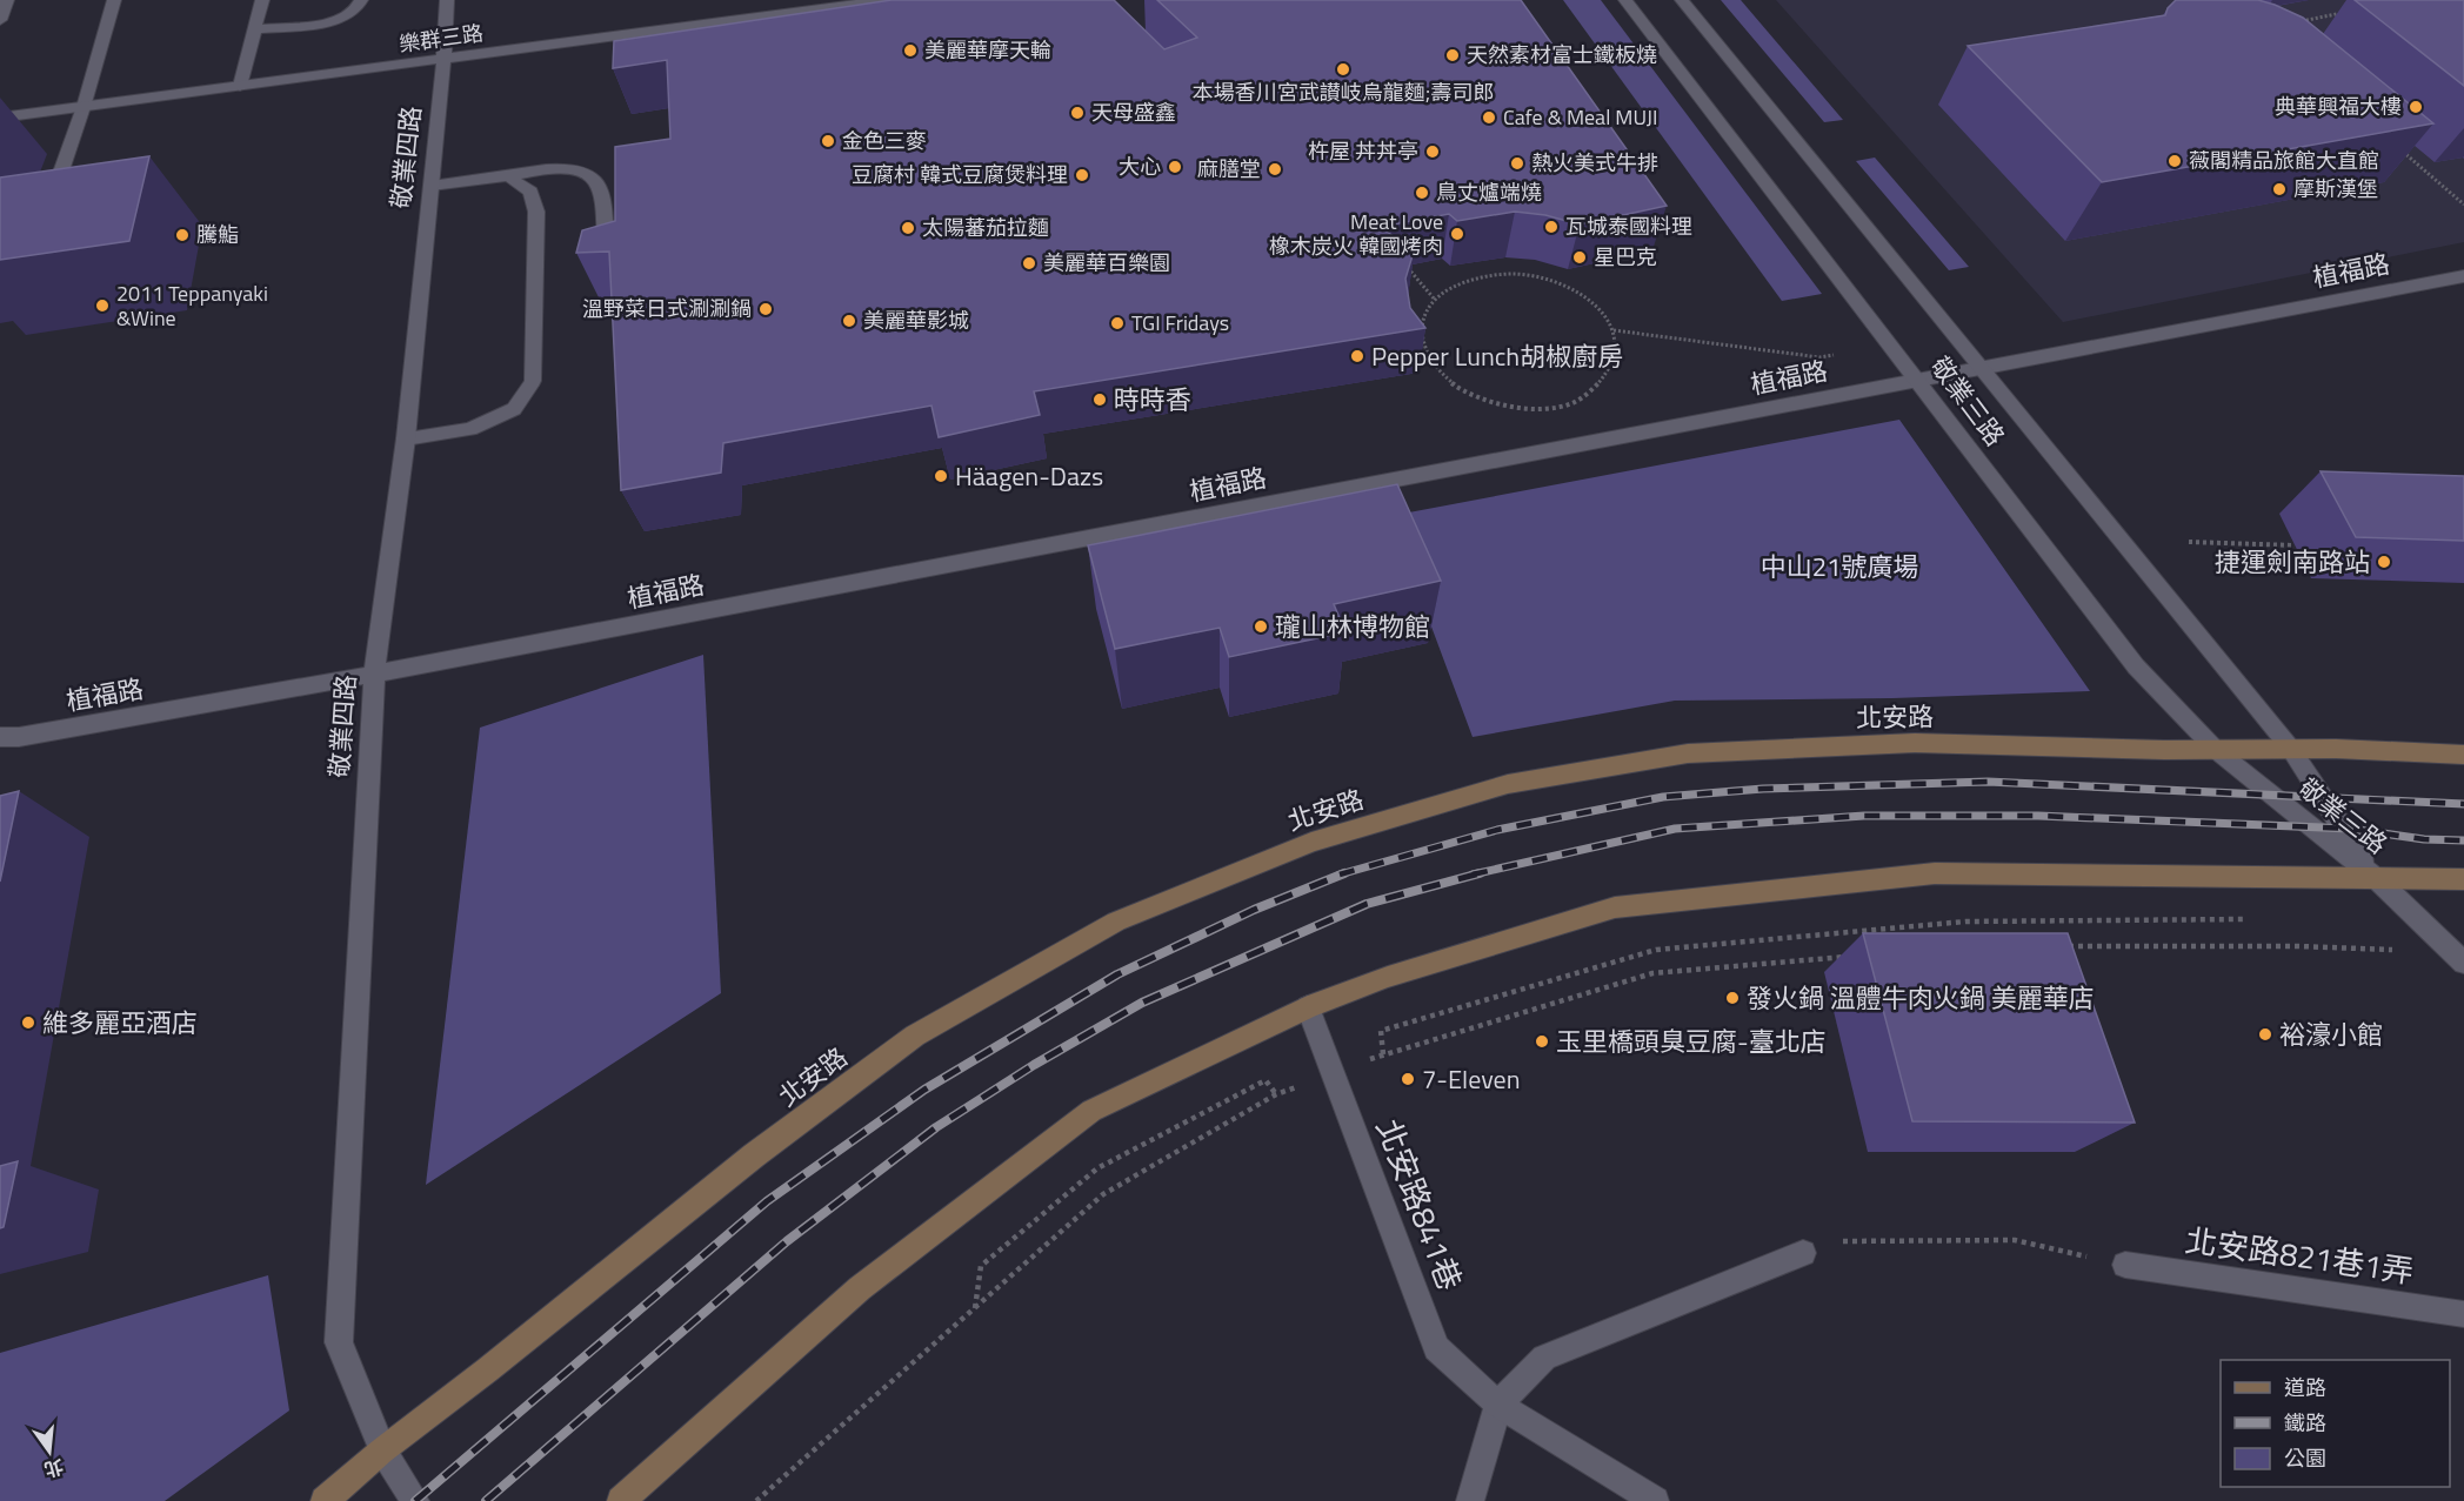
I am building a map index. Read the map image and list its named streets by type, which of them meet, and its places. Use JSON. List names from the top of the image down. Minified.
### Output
{"streets":{"main road":["北安路"],"street":["樂群三路","敬業四路","植福路","敬業三路","北安路841巷","北安路821巷1弄"]},"crossings":[["樂群三路","敬業四路"],["敬業四路","植福路"],["敬業四路","北安路"],["植福路","敬業三路"],["敬業三路","北安路"]],"parks":["中山21號廣場"],"places":["美麗華摩天輪","天然素材富士鐵板燒","本場香川宮武讃岐烏龍麵;壽司郎","典華興福大樓","天母盛鑫","Cafe & Meal MUJI","金色三麥","杵屋 丼丼亭","薇閣精品旅館大直館","熱火美式牛排","大心","麻膳堂","豆腐村 韓式豆腐煲料理","摩斯漢堡","鳥丈爐端燒","瓦城泰國料理","太陽蕃茄拉麵","Meat Love 橡木炭火 韓國烤肉","騰鮨","星巴克","美麗華百樂園","2011 Teppanyaki &Wine","溫野菜日式涮涮鍋","美麗華影城","TGI Fridays","Pepper Lunch胡椒廚房","時時香","Häagen-Dazs","捷運劍南路站","瓏山林博物館","發火鍋 溫體牛肉火鍋 美麗華店","維多麗亞酒店","裕濠小館","玉里橋頭臭豆腐-臺北店","7-Eleven"],"legend":["道路","鐵路","公園"],"north":"bottom"}
